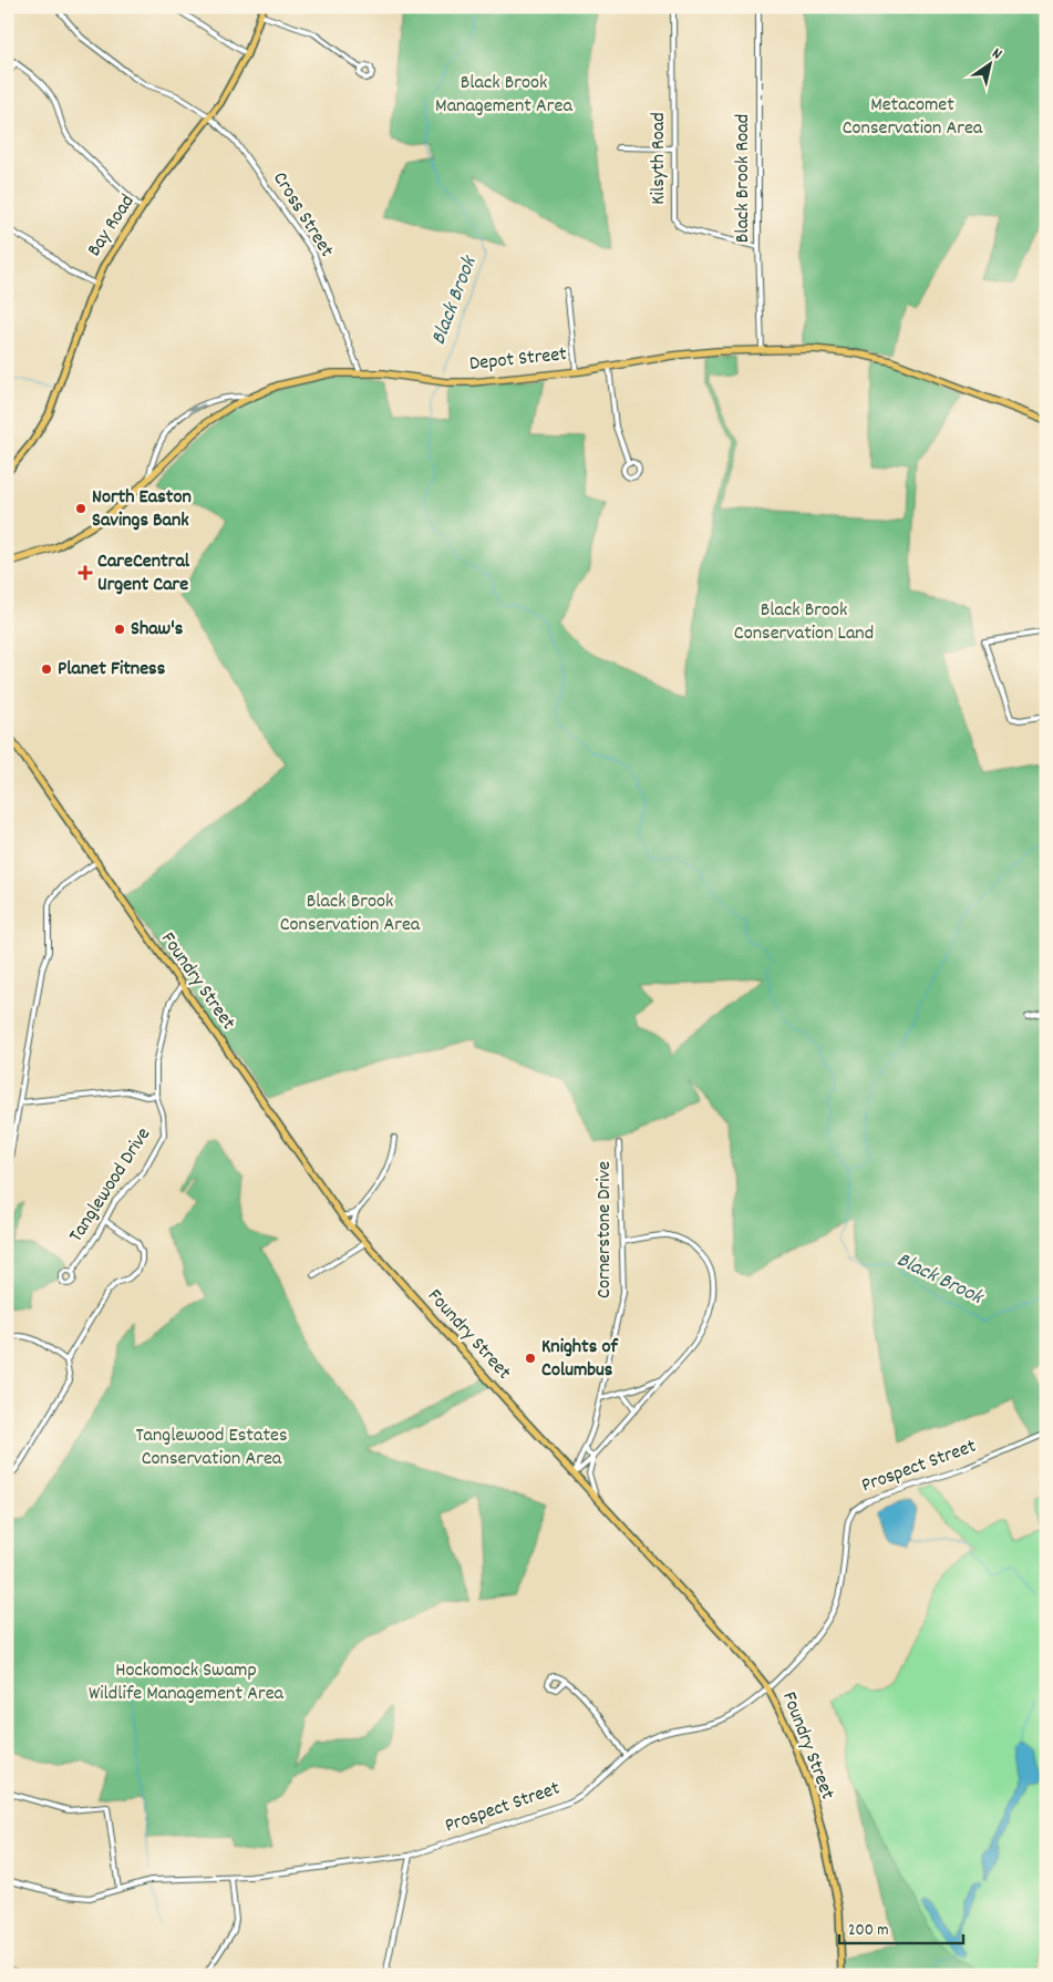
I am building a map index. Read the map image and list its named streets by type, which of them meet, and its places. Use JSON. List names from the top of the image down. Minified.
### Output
{"streets":{"highway":["Depot Street"],"main road":["Bay Road","Foundry Street"],"street":["Kilsyth Road","Black Brook Road","Cross Street","Tanglewood Drive","Cornerstone Drive","Prospect Street"]},"crossings":[["Kilsyth Road","Black Brook Road"],["Black Brook Road","Depot Street"],["Cross Street","Bay Road"],["Cross Street","Depot Street"],["Foundry Street","Tanglewood Drive"],["Foundry Street","Cornerstone Drive"],["Foundry Street","Prospect Street"]],"water":["Black Brook"],"parks":["Black Brook Management Area","Metacomet Conservation Area","Black Brook Conservation Land","Black Brook Conservation Area","Tanglewood Estates Conservation Area","Hockomock Swamp Wildlife Management Area"],"places":{"other":["North Easton Savings Bank","Shaw's","Planet Fitness","Knights of Columbus"],"health":["CareCentral Urgent Care"]},"scale_bar":"200 m","north":"top right"}
